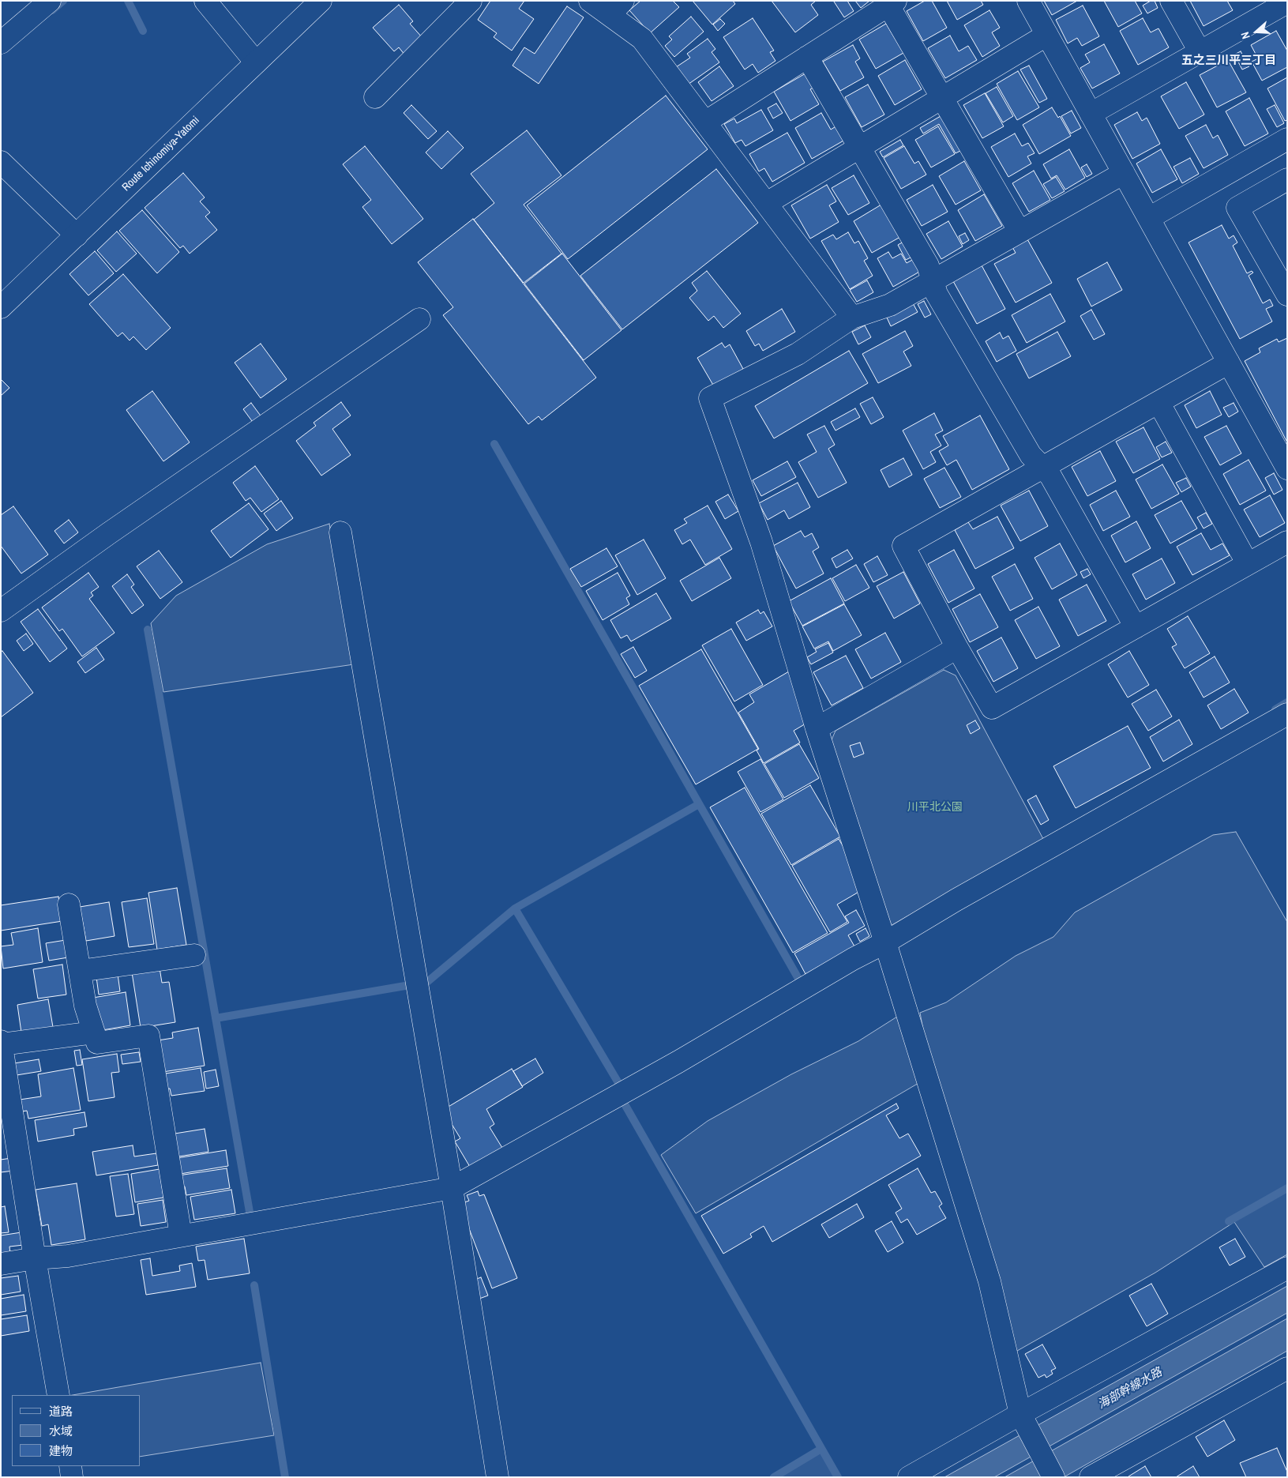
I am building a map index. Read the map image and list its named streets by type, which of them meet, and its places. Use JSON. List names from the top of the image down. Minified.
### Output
{"streets":{"street":["Route Ichinomiya-Yatomi"]},"districts":["五之三川平三丁目"],"water":["海部幹線水路"],"parks":["川平北公園"],"legend":["道路","水域","建物"],"north":"left"}
